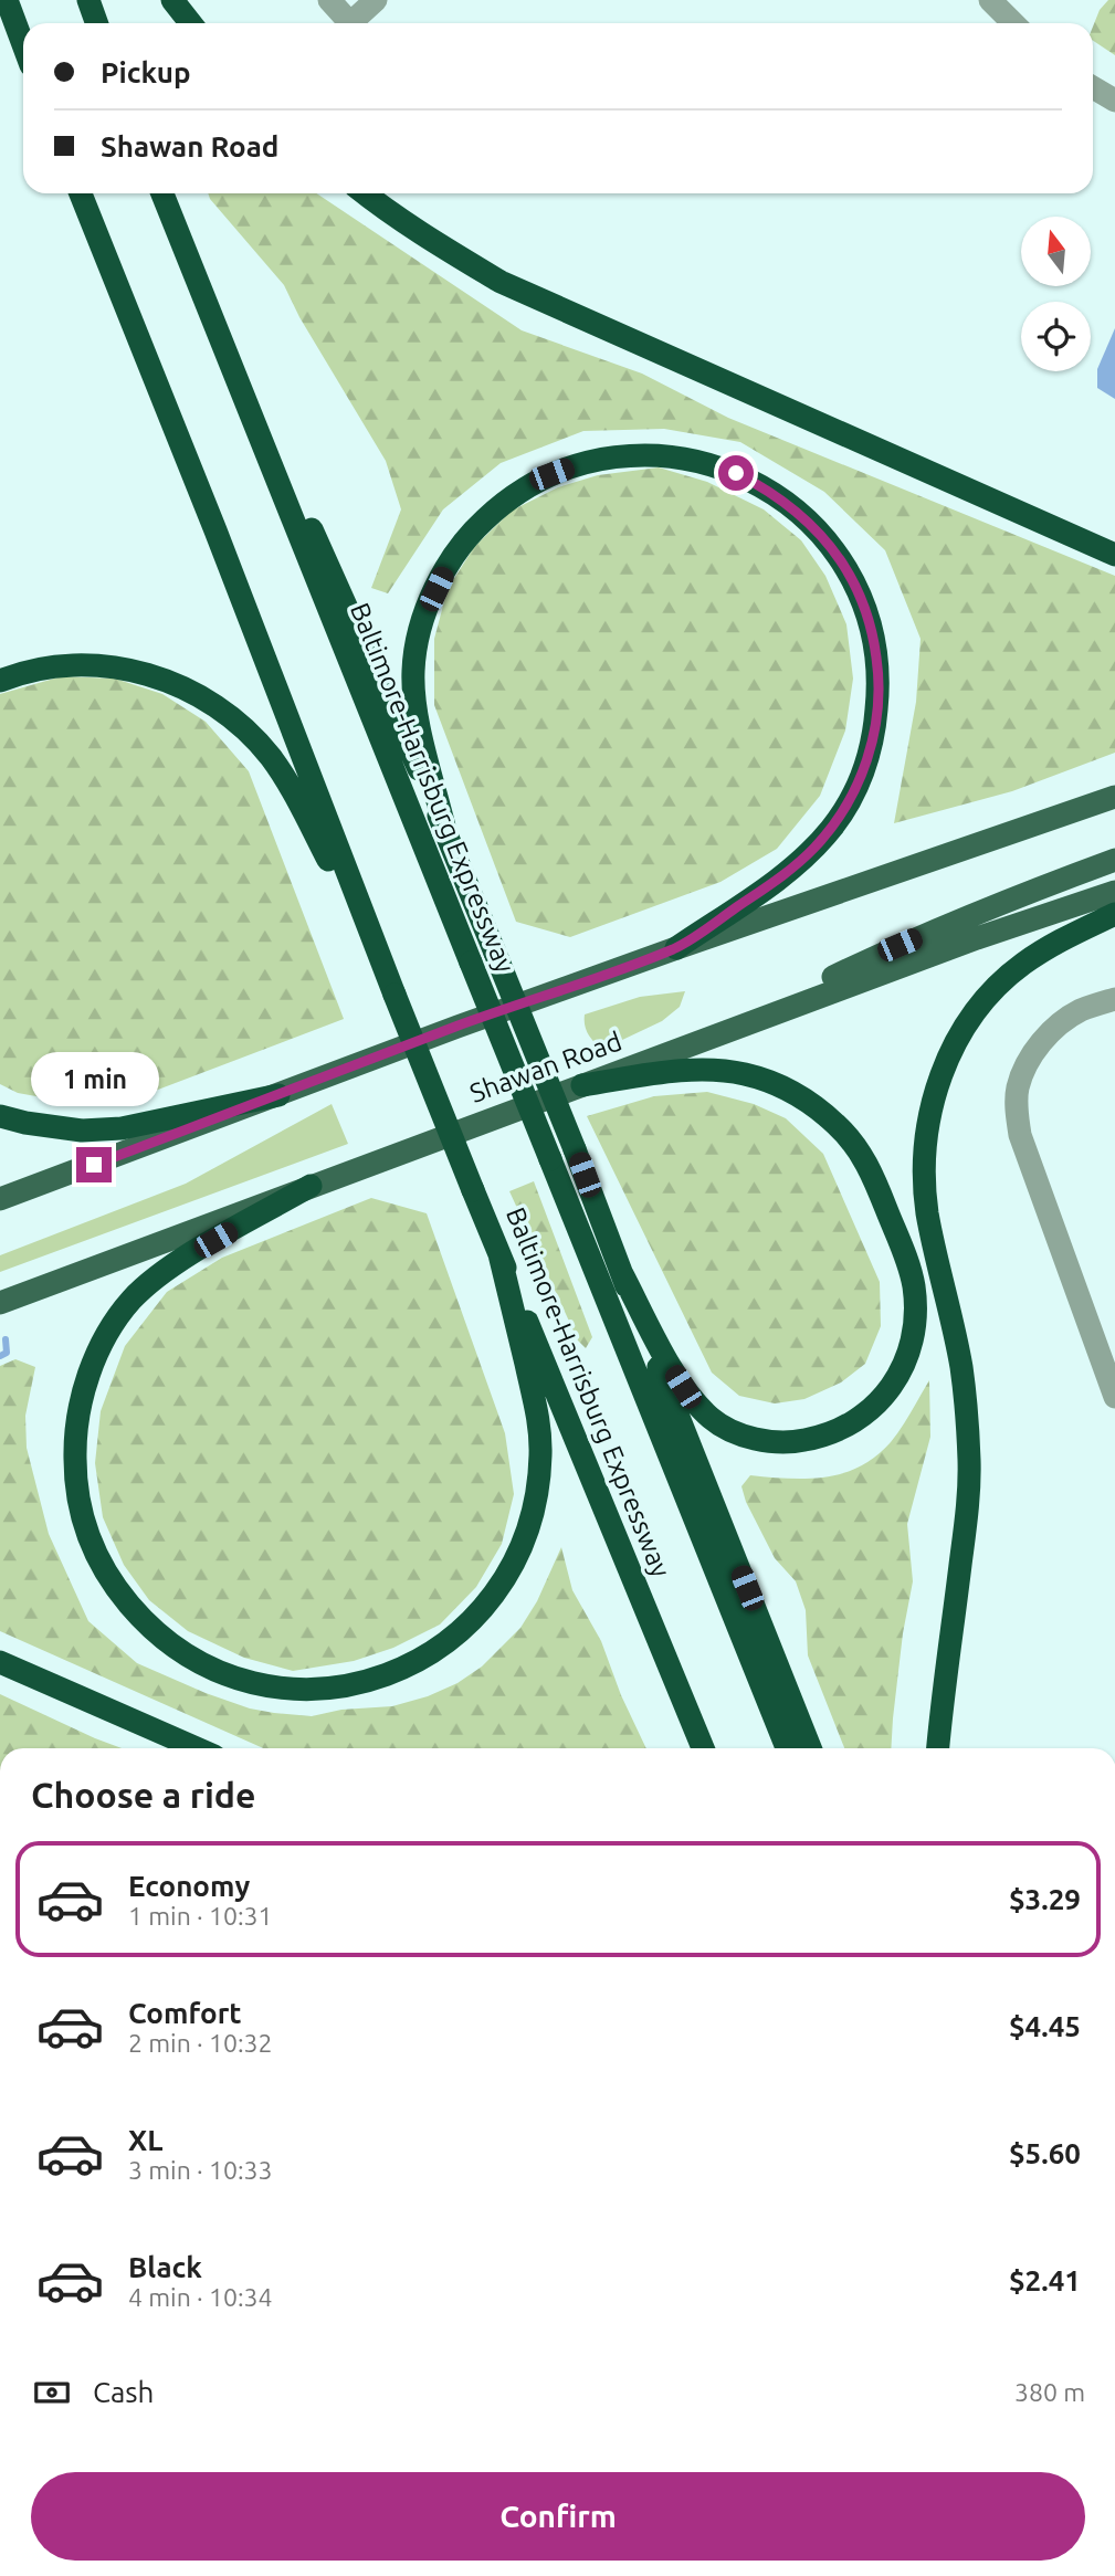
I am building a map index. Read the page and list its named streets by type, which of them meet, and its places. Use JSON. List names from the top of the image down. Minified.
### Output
{"streets":{"highway":["Baltimore-Harrisburg Expressway"],"main road":["Shawan Road"]},"north":"top","page":{"banner":["Pickup","Shawan Road"],"bubble":"1 min","heading":"Choose a ride","list":[{"name":"Economy","note":"1 min · 10:31","value":"$3.29"},{"name":"Comfort","note":"2 min · 10:32","value":"$4.45"},{"name":"XL","note":"3 min · 10:33","value":"$5.60"},{"name":"Black","note":"4 min · 10:34","value":"$2.41"}],"pay":["Cash","380 m"],"buttons":"Confirm"}}
